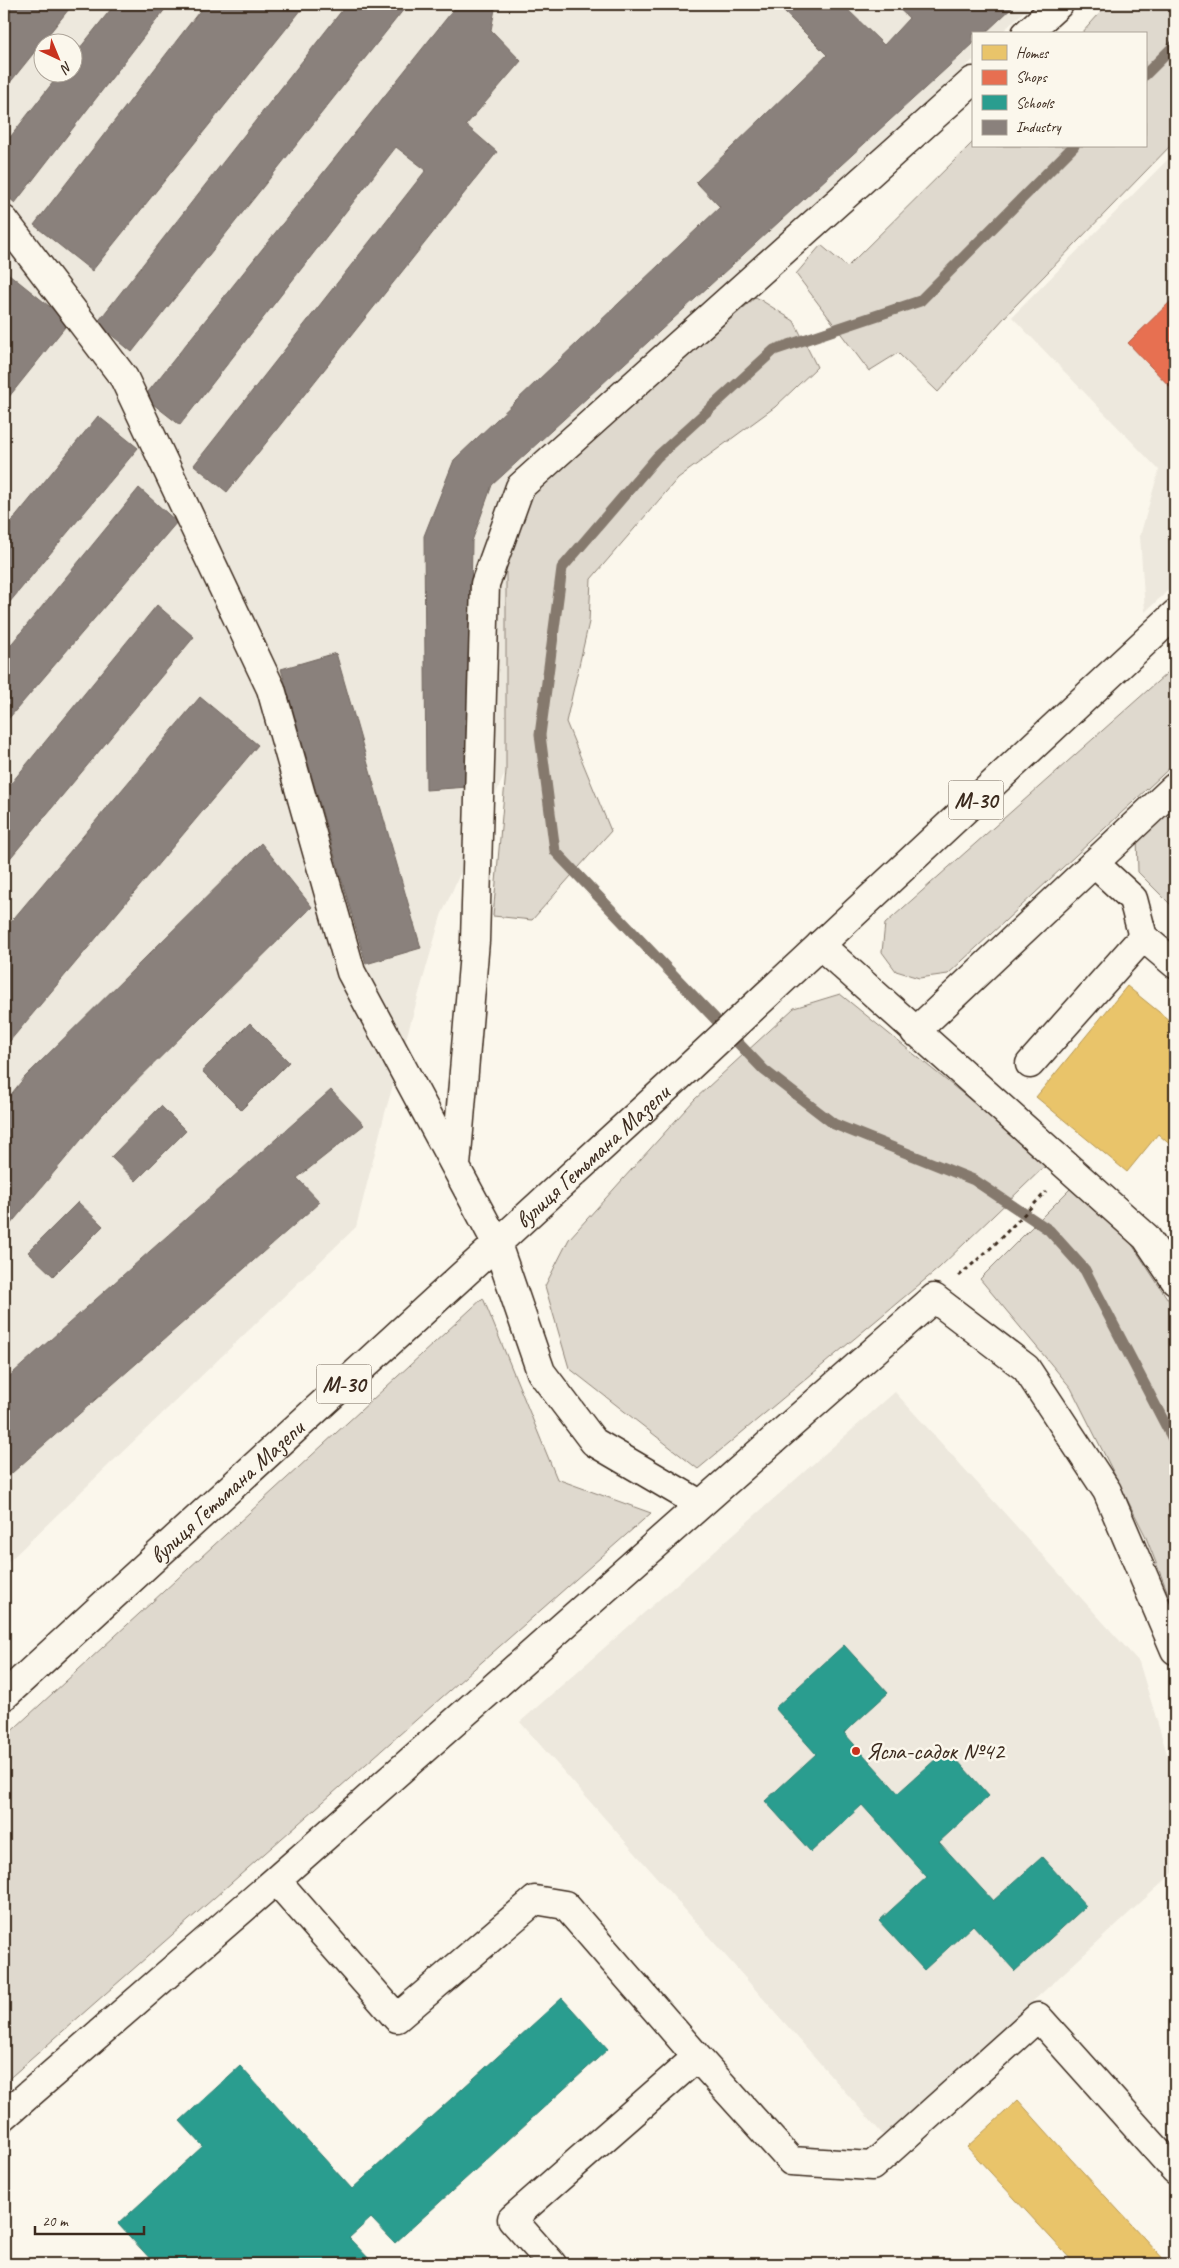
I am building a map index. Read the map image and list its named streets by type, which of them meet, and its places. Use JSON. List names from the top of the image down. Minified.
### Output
{"streets":{"main road":["М-30","вулиця Гетьмана Мазепи"]},"places":["Ясла-садок №42"],"legend":["Homes","Shops","Schools","Industry"],"scale_bar":"20 m","north":"bottom right"}
